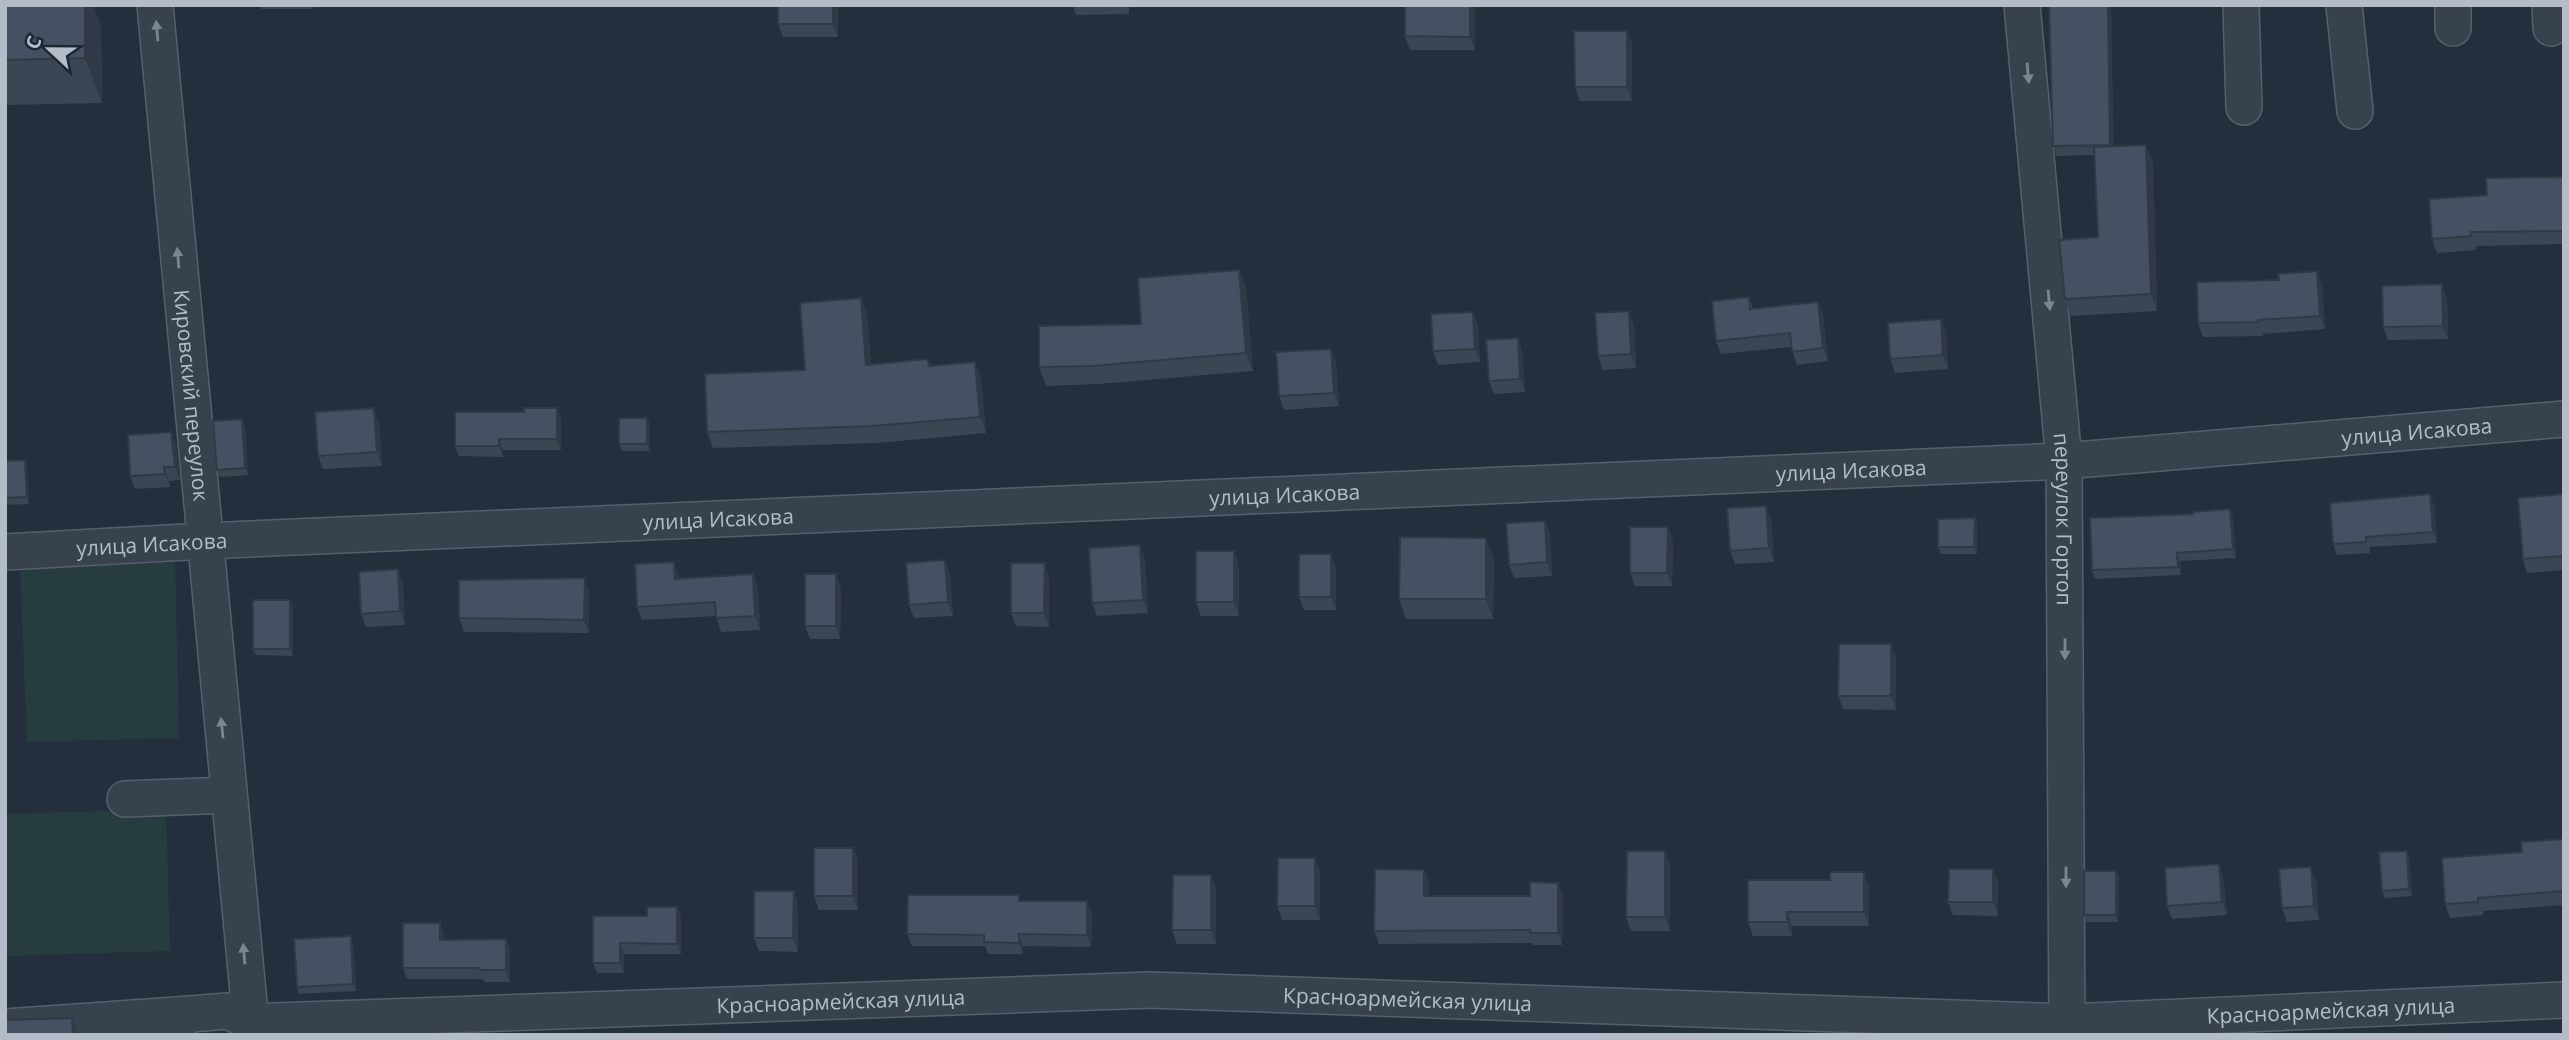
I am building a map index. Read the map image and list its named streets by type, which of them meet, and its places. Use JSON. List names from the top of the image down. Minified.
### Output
{"streets":{"street":["Кировский переулок","улица Исакова","переулок Гортоп","Красноармейская улица"]},"crossings":[["Кировский переулок","улица Исакова"],["Кировский переулок","Красноармейская улица"],["улица Исакова","переулок Гортоп"],["переулок Гортоп","Красноармейская улица"]],"one_way":["Кировский переулок","переулок Гортоп"],"north":"left"}
